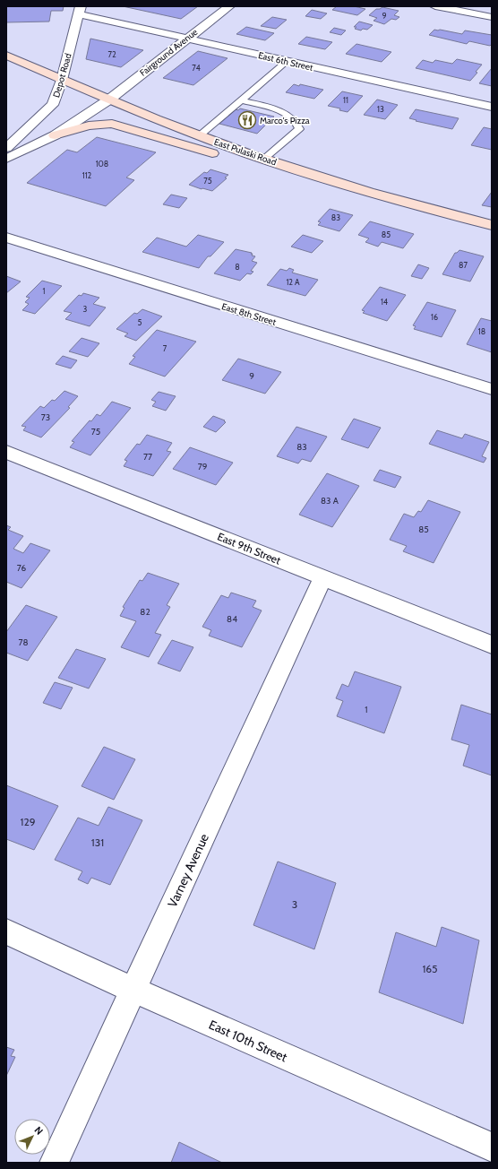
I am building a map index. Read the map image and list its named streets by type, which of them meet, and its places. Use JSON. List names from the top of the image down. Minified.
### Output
{"streets":{"main road":["East Pulaski Road"],"street":["Fairground Avenue","East 6th Street","Depot Road","East 8th Street","East 9th Street","Varney Avenue","East 10th Street"]},"crossings":[["Fairground Avenue","East 6th Street"],["Fairground Avenue","East Pulaski Road"],["East 6th Street","Depot Road"],["Depot Road","East Pulaski Road"],["East 9th Street","Varney Avenue"],["Varney Avenue","East 10th Street"]],"places":{"restaurant":["Marco's Pizza"]},"house_numbers":["9","72","74","11","13","108","112","75","83","85","87","8","12 A","1","14","3","16","5","18","7","9","73","75","83","77","79","83 A","85","76","82","84","78","1","129","131","3","165"],"north":"top right"}
